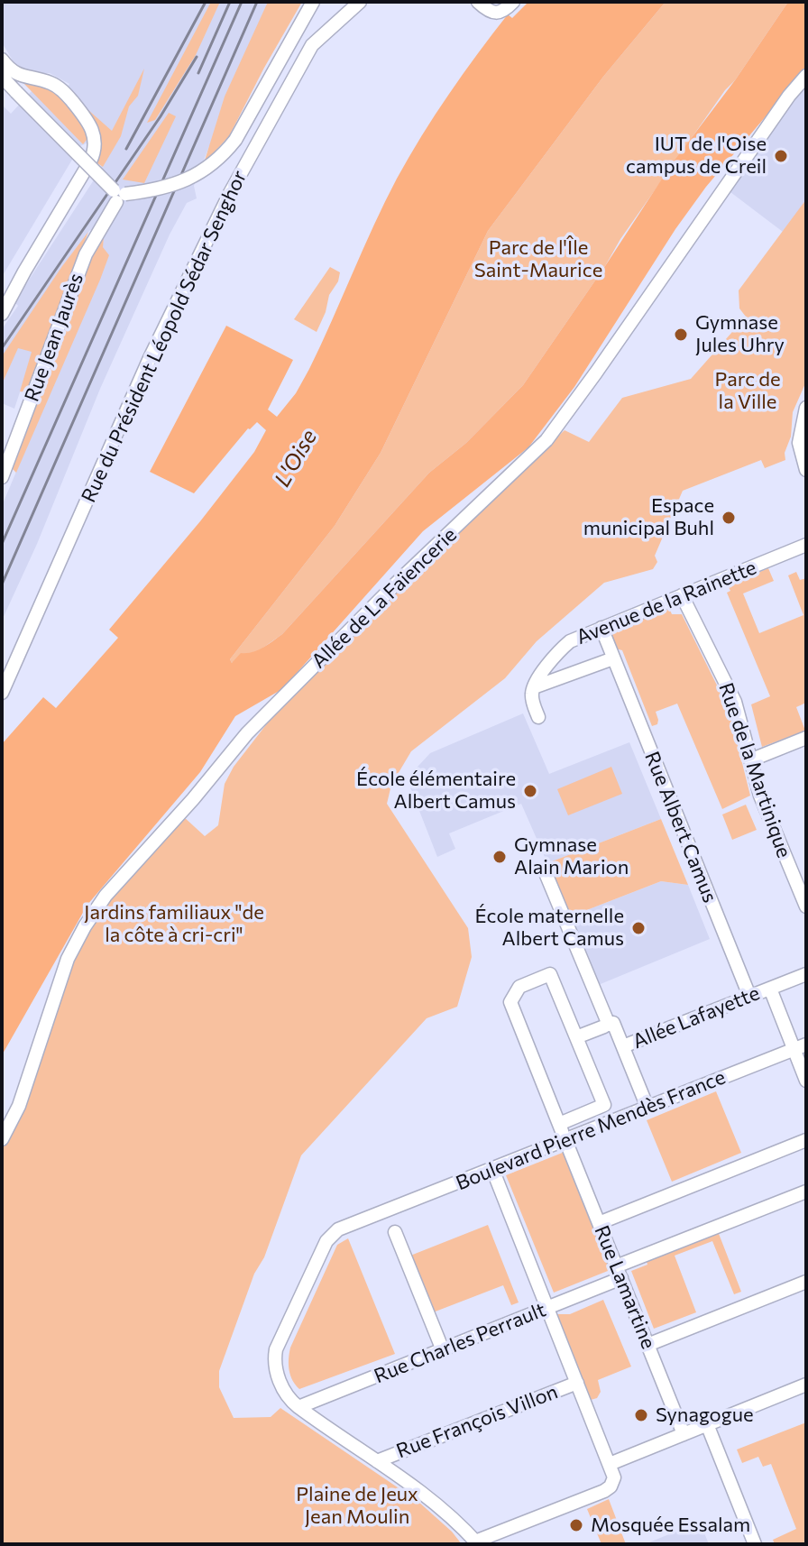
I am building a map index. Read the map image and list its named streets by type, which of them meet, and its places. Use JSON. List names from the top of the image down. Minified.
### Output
{"streets":{"street":["Rue du Président Léopold Sédar Senghor","Rue Jean Jaurès","Allée de La Faïencerie","Avenue de la Rainette","Rue de la Martinique","Rue Albert Camus","Allée Lafayette","Boulevard Pierre Mendès France","Rue Lamartine","Rue Charles Perrault","Rue François Villon"]},"crossings":[["Avenue de la Rainette","Rue de la Martinique"],["Avenue de la Rainette","Rue Albert Camus"],["Rue Albert Camus","Allée Lafayette"],["Boulevard Pierre Mendès France","Rue Lamartine"],["Boulevard Pierre Mendès France","Rue Charles Perrault"],["Rue Lamartine","Rue Charles Perrault"]],"water":["L'Oise"],"parks":["Parc de l'Île Saint-Maurice","Parc de la Ville","Jardins familiaux \"de la côte à cri-cri\"","Plaine de Jeux Jean Moulin"],"places":["IUT de l'Oise campus de Creil","Gymnase Jules Uhry","Espace municipal Buhl","École élémentaire Albert Camus","Gymnase Alain Marion","École maternelle Albert Camus","Synagogue","Mosquée Essalam"]}
